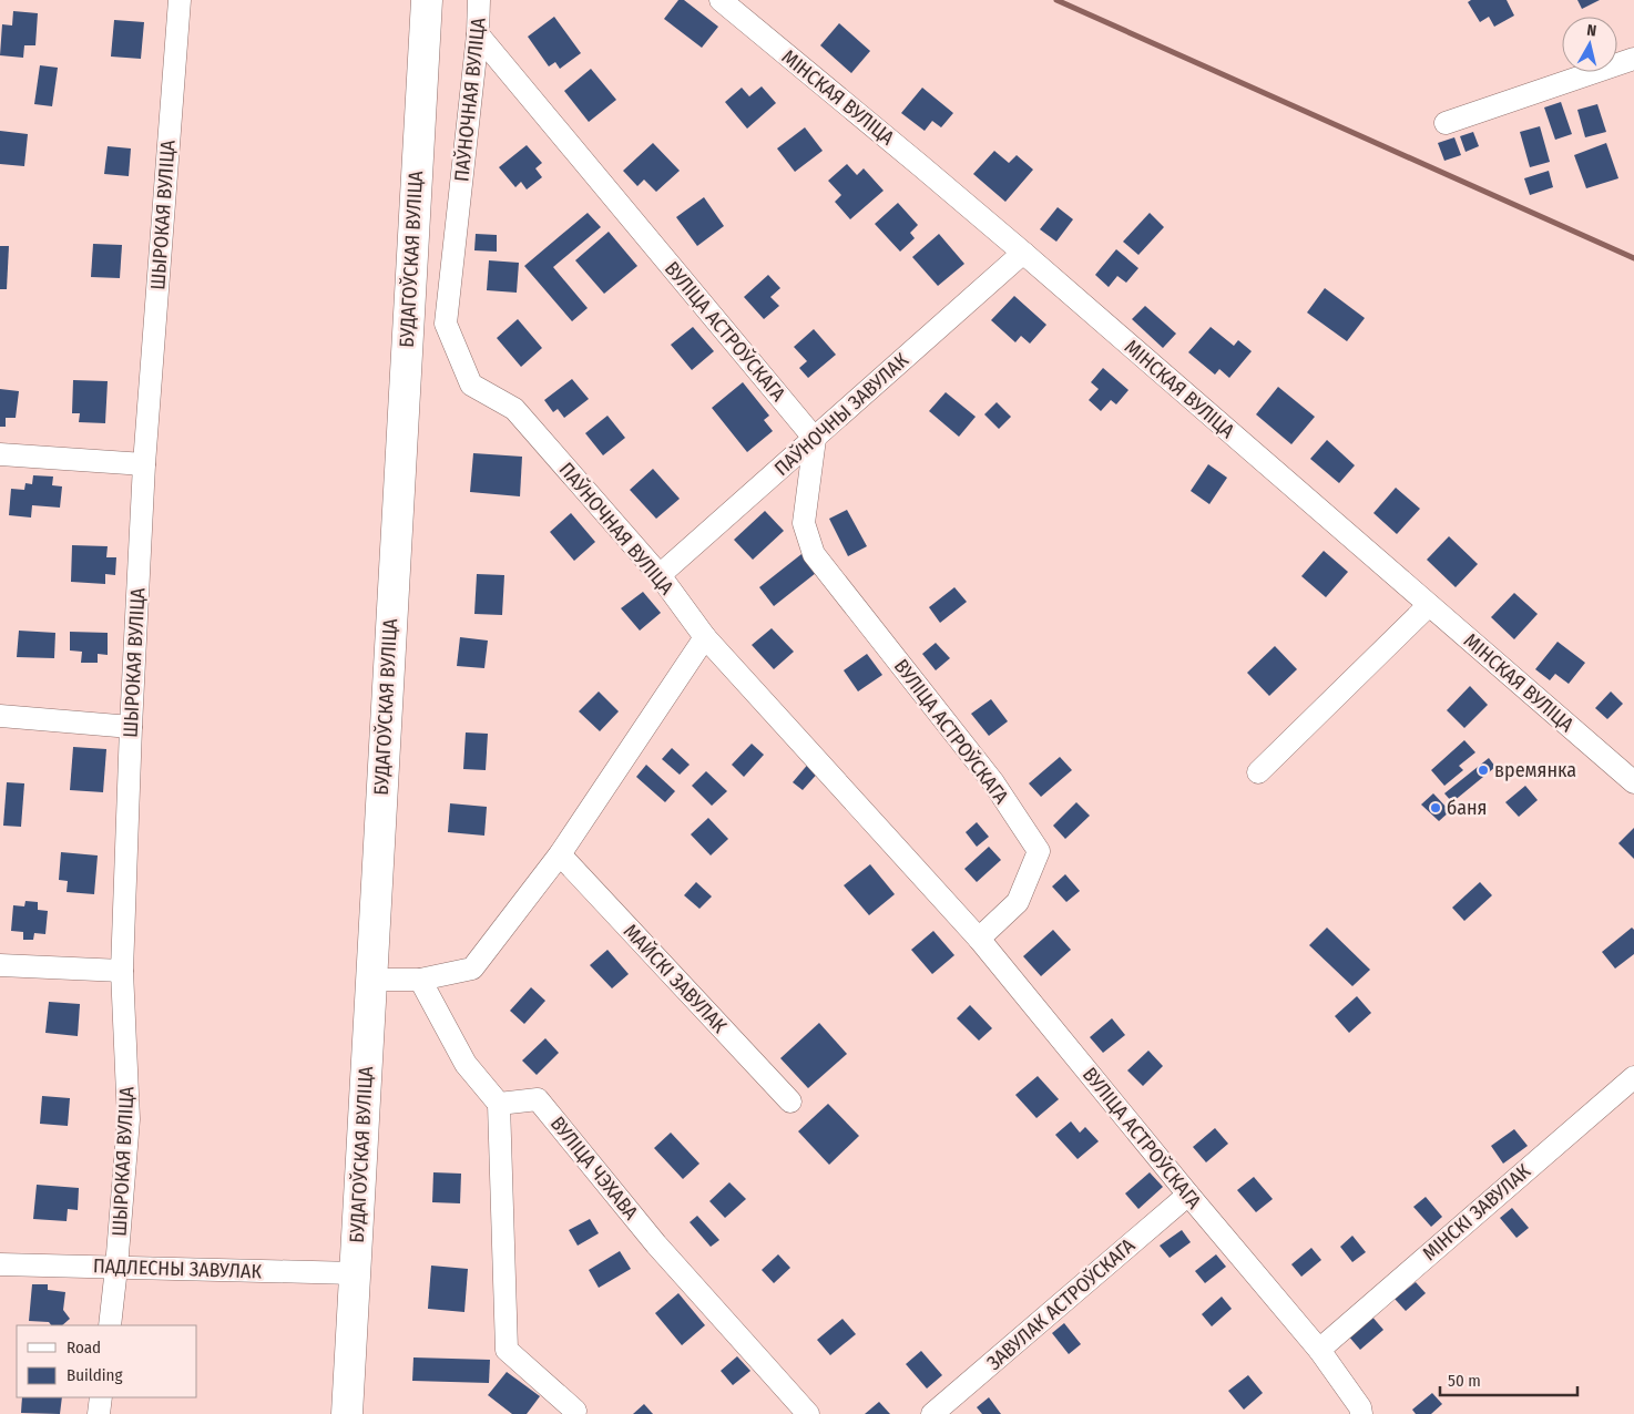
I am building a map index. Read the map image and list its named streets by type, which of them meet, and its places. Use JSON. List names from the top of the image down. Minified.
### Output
{"streets":{"street":["МІНСКАЯ ВУЛІЦА","ПАЎНОЧНАЯ ВУЛІЦА","ШЫРОКАЯ ВУЛІЦА","БУДАГОЎСКАЯ ВУЛІЦА","ВУЛІЦА АСТРОЎСКАГА","ПАЎНОЧНЫ ЗАВУЛАК","МАЙСКІ ЗАВУЛАК","ВУЛІЦА ЧЭХАВА","МІНСКІ ЗАВУЛАК","ПАДЛЕСНЫ ЗАВУЛАК","ЗАВУЛАК АСТРОЎСКАГА"]},"crossings":[["МІНСКАЯ ВУЛІЦА","ПАЎНОЧНЫ ЗАВУЛАК"],["ПАЎНОЧНАЯ ВУЛІЦА","ВУЛІЦА АСТРОЎСКАГА"],["ПАЎНОЧНАЯ ВУЛІЦА","ПАЎНОЧНЫ ЗАВУЛАК"],["ШЫРОКАЯ ВУЛІЦА","ПАДЛЕСНЫ ЗАВУЛАК"],["БУДАГОЎСКАЯ ВУЛІЦА","ПАДЛЕСНЫ ЗАВУЛАК"],["ВУЛІЦА АСТРОЎСКАГА","ПАЎНОЧНЫ ЗАВУЛАК"],["ВУЛІЦА АСТРОЎСКАГА","МІНСКІ ЗАВУЛАК"],["ВУЛІЦА АСТРОЎСКАГА","ЗАВУЛАК АСТРОЎСКАГА"]],"places":["времянка","баня"],"legend":["Road","Building"],"scale_bar":"50 m","north":"top"}
